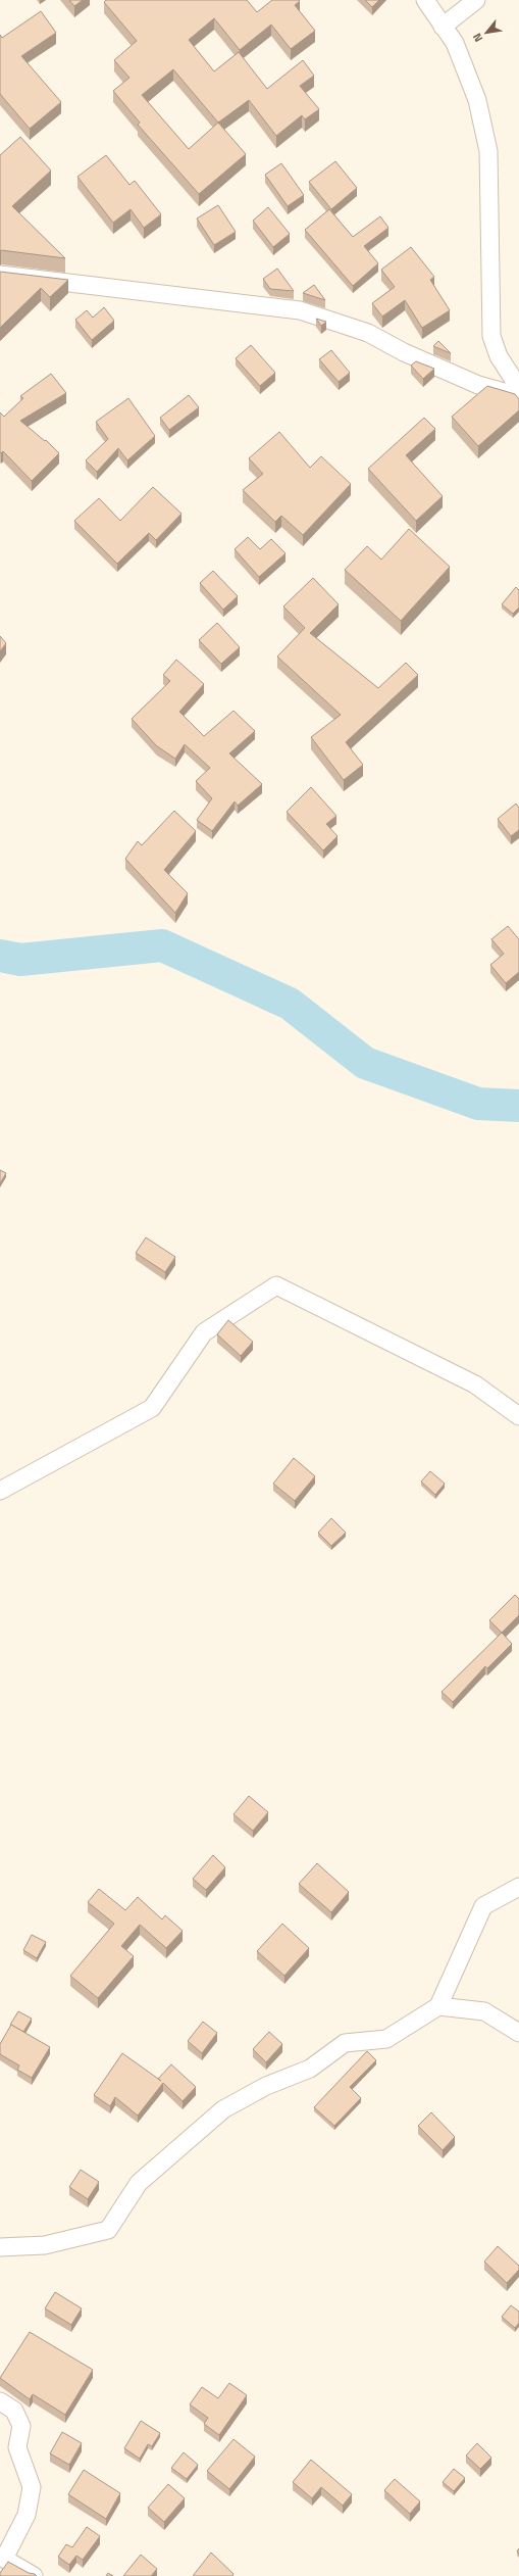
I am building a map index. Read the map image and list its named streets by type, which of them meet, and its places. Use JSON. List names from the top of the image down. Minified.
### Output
{"north":"bottom left"}
